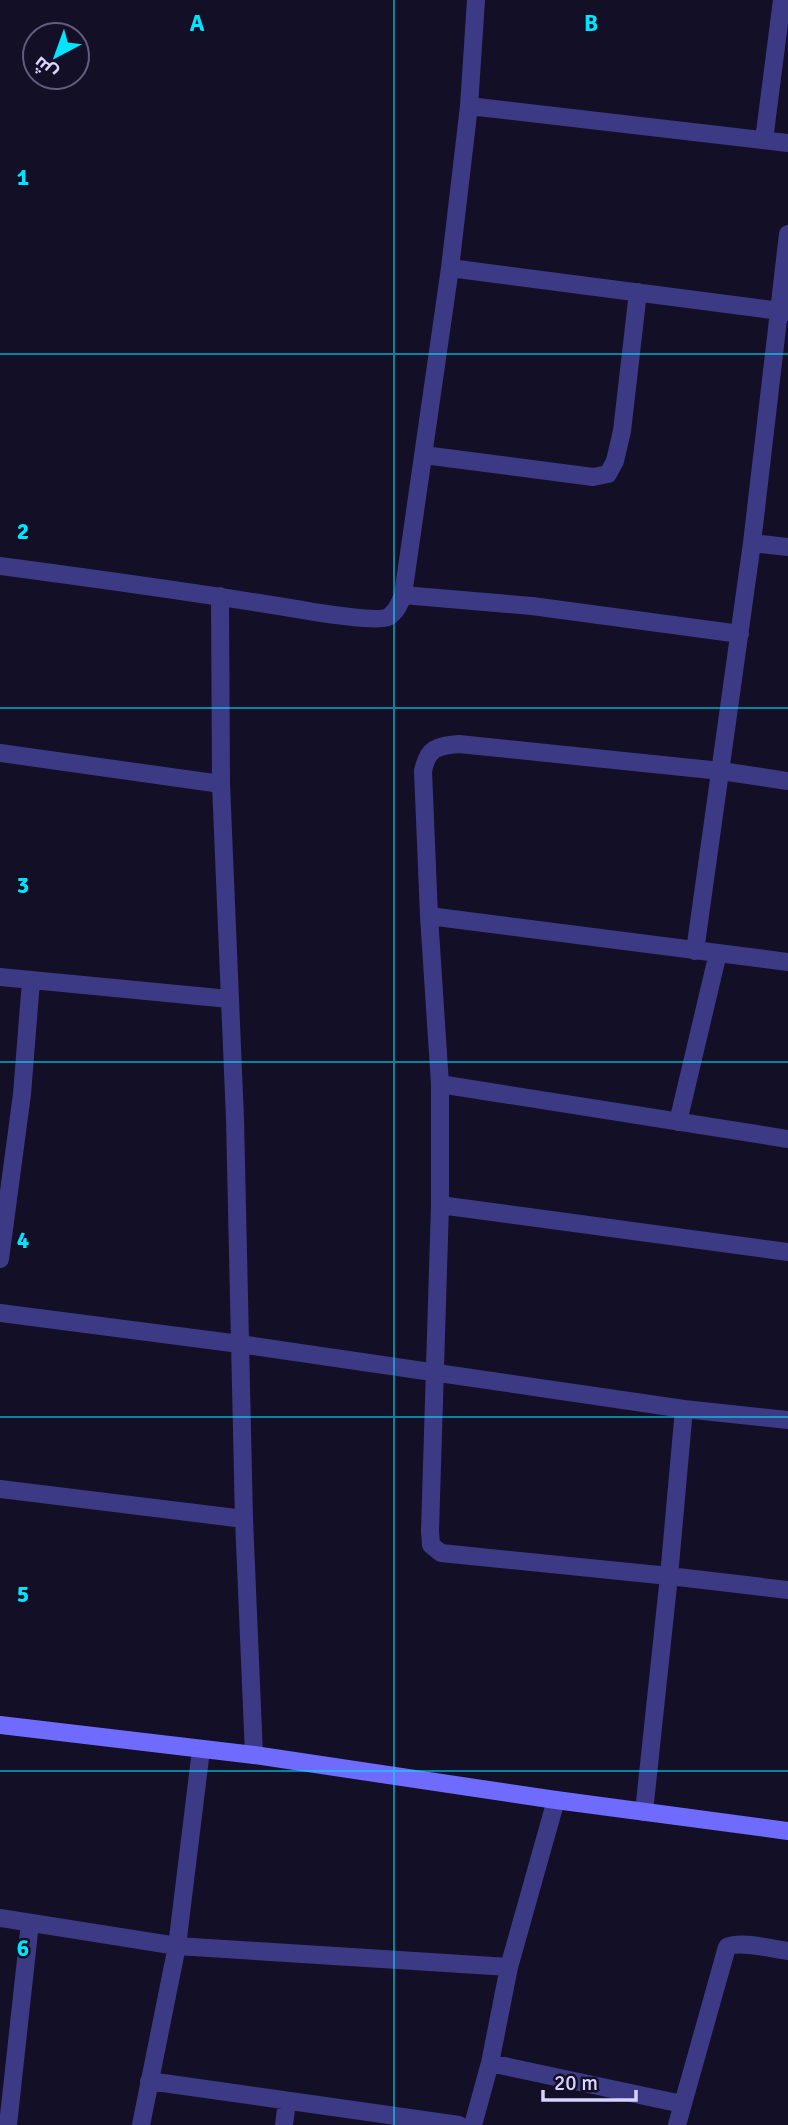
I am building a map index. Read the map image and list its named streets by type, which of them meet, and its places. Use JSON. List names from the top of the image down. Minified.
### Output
{"scale_bar":"20 m","north":"bottom left","grid":{"columns":["A","B"],"rows":["1","2","3","4","5","6"]}}
